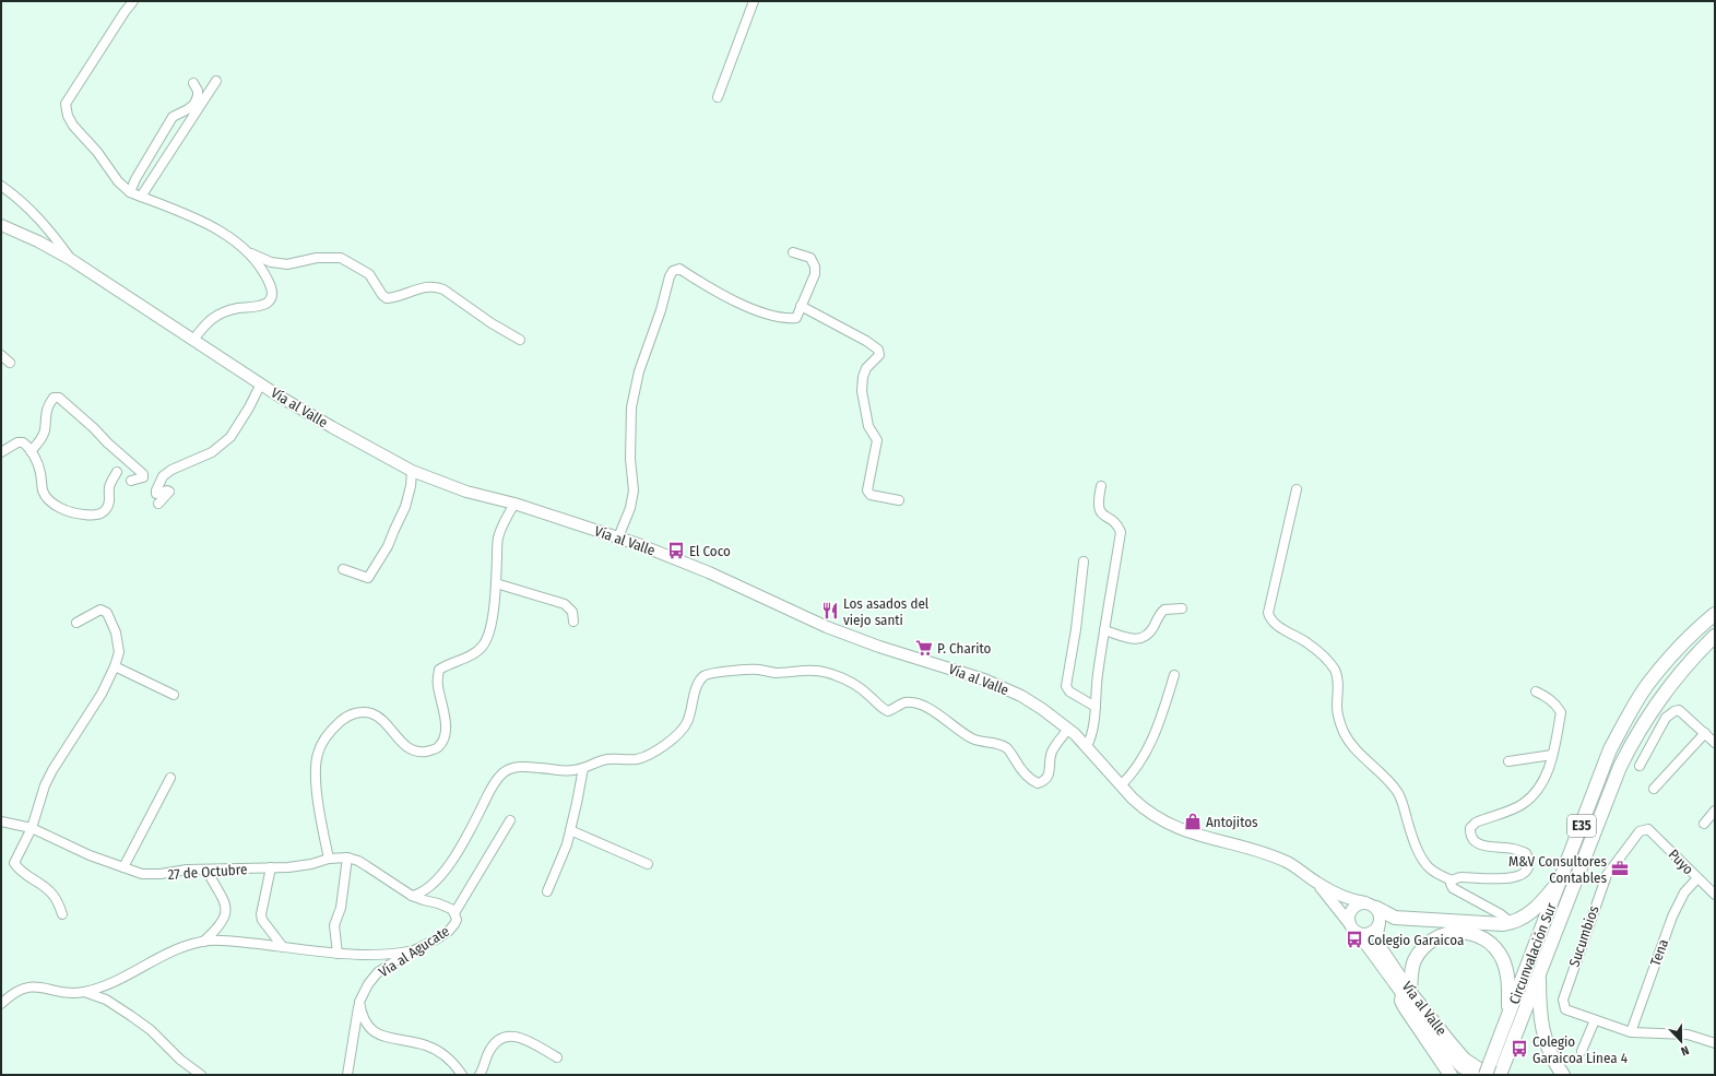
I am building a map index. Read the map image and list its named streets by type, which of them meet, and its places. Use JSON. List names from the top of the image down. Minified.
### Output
{"streets":{"highway":["E35","Circunvalación Sur"],"main road":["Vía al Valle"],"street":["Puyo","27 de Octubre","Sucumbios","Via al Agucate","Tena"]},"crossings":[["Vía al Valle","Circunvalación Sur"],["Puyo","Sucumbios"],["Puyo","Tena"],["27 de Octubre","Via al Agucate"]],"places":{"bus stop":["El Coco","Colegio Garaicoa","Colegio Garaicoa Linea 4"],"restaurant":["Los asados del viejo santi"],"supermarket":["P. Charito"],"shop":["Antojitos"],"office":["M&V Consultores Contables"]},"north":"bottom"}
